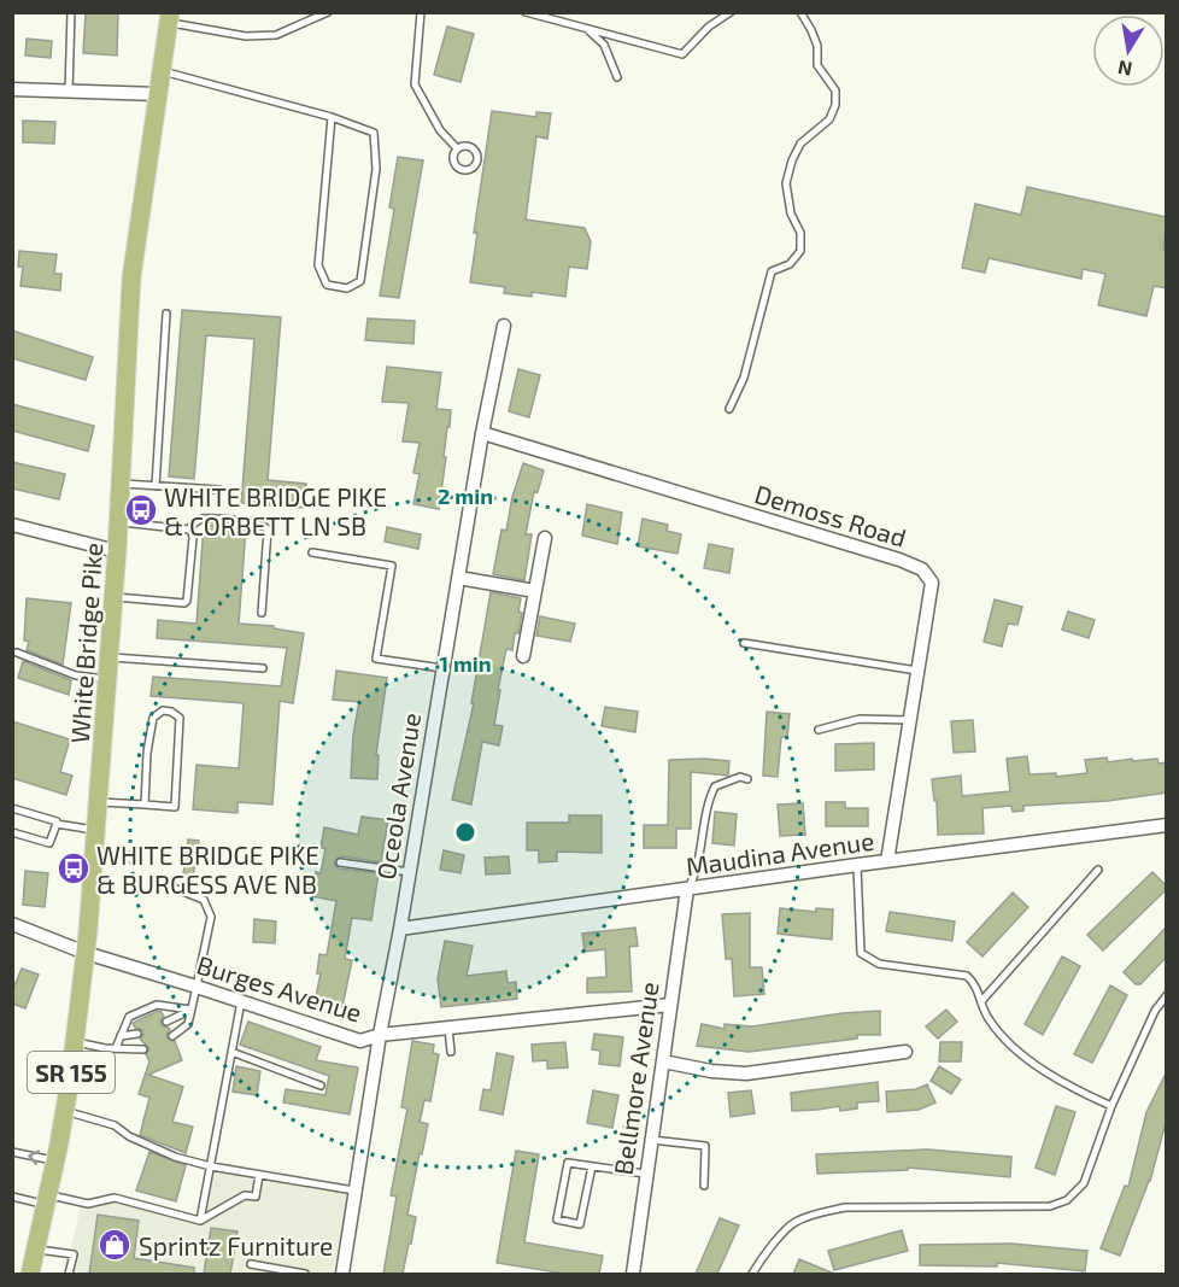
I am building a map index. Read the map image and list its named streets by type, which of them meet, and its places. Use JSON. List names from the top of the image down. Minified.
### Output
{"streets":{"main road":["White Bridge Pike","SR 155"],"street":["Demoss Road","Oceola Avenue","Maudina Avenue","Burges Avenue","Bellmore Avenue"]},"crossings":[["Demoss Road","Oceola Avenue"],["Demoss Road","Maudina Avenue"],["White Bridge Pike","Burges Avenue"],["Oceola Avenue","Maudina Avenue"],["Oceola Avenue","Burges Avenue"],["Maudina Avenue","Bellmore Avenue"],["Burges Avenue","Bellmore Avenue"]],"places":{"bus stop":["WHITE BRIDGE PIKE & CORBETT LN SB","WHITE BRIDGE PIKE & BURGESS AVE NB"],"shop":["Sprintz Furniture"]},"north":"bottom","rings":["2 min","1 min"]}
